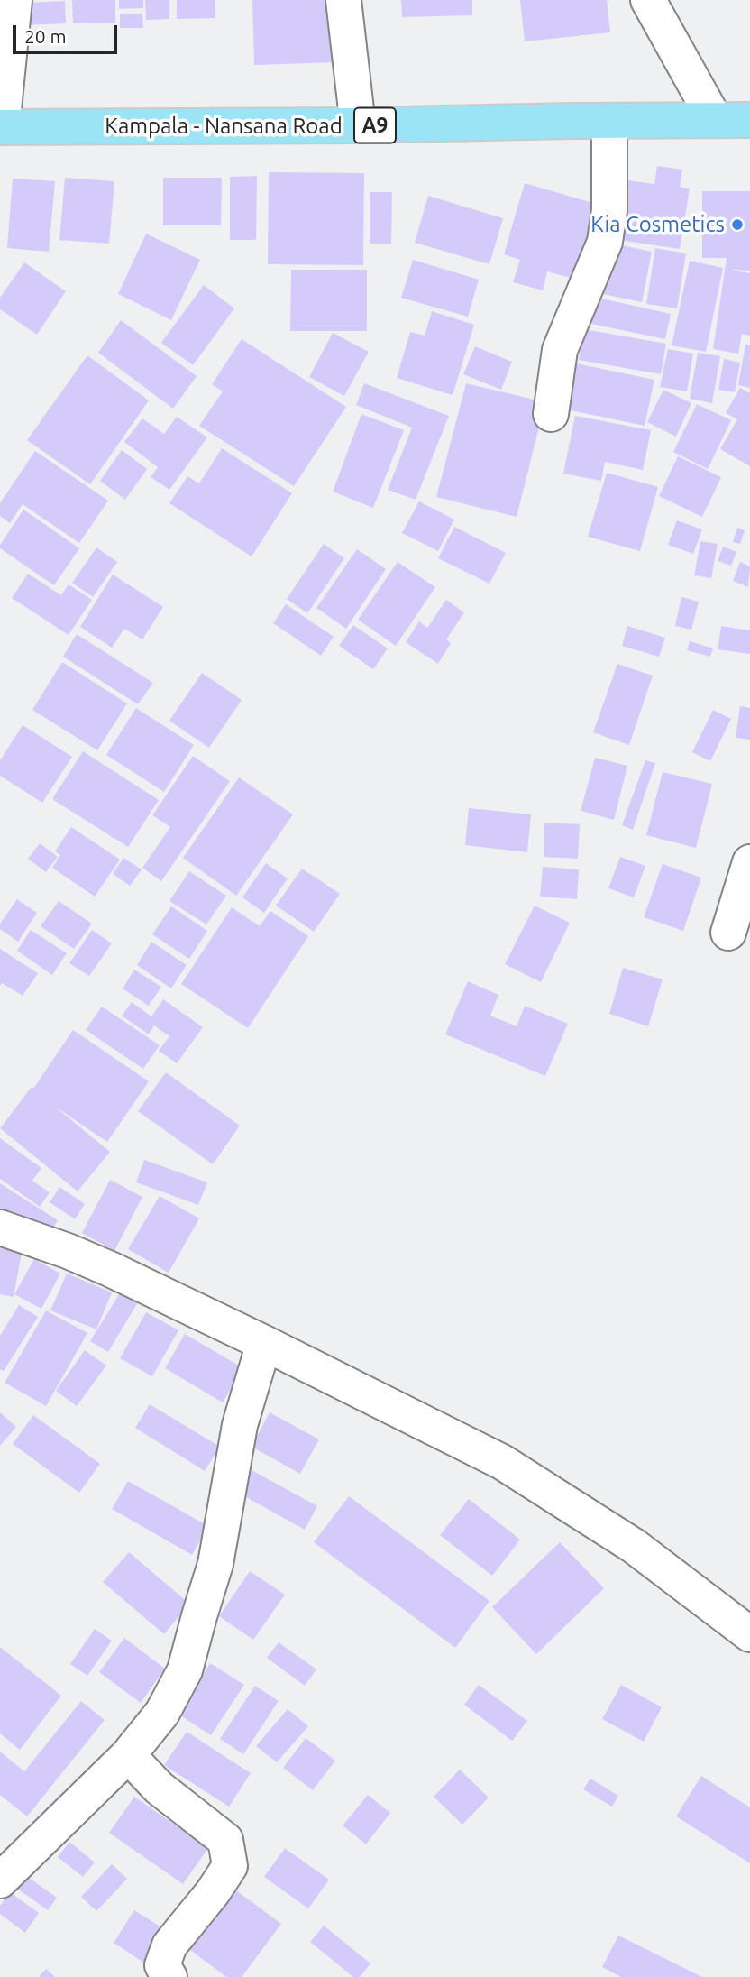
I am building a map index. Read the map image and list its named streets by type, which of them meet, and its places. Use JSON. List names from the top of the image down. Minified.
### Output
{"streets":{"main road":["A9","Kampala - Nansana Road"]},"places":["Kia Cosmetics"],"scale_bar":"20 m"}
